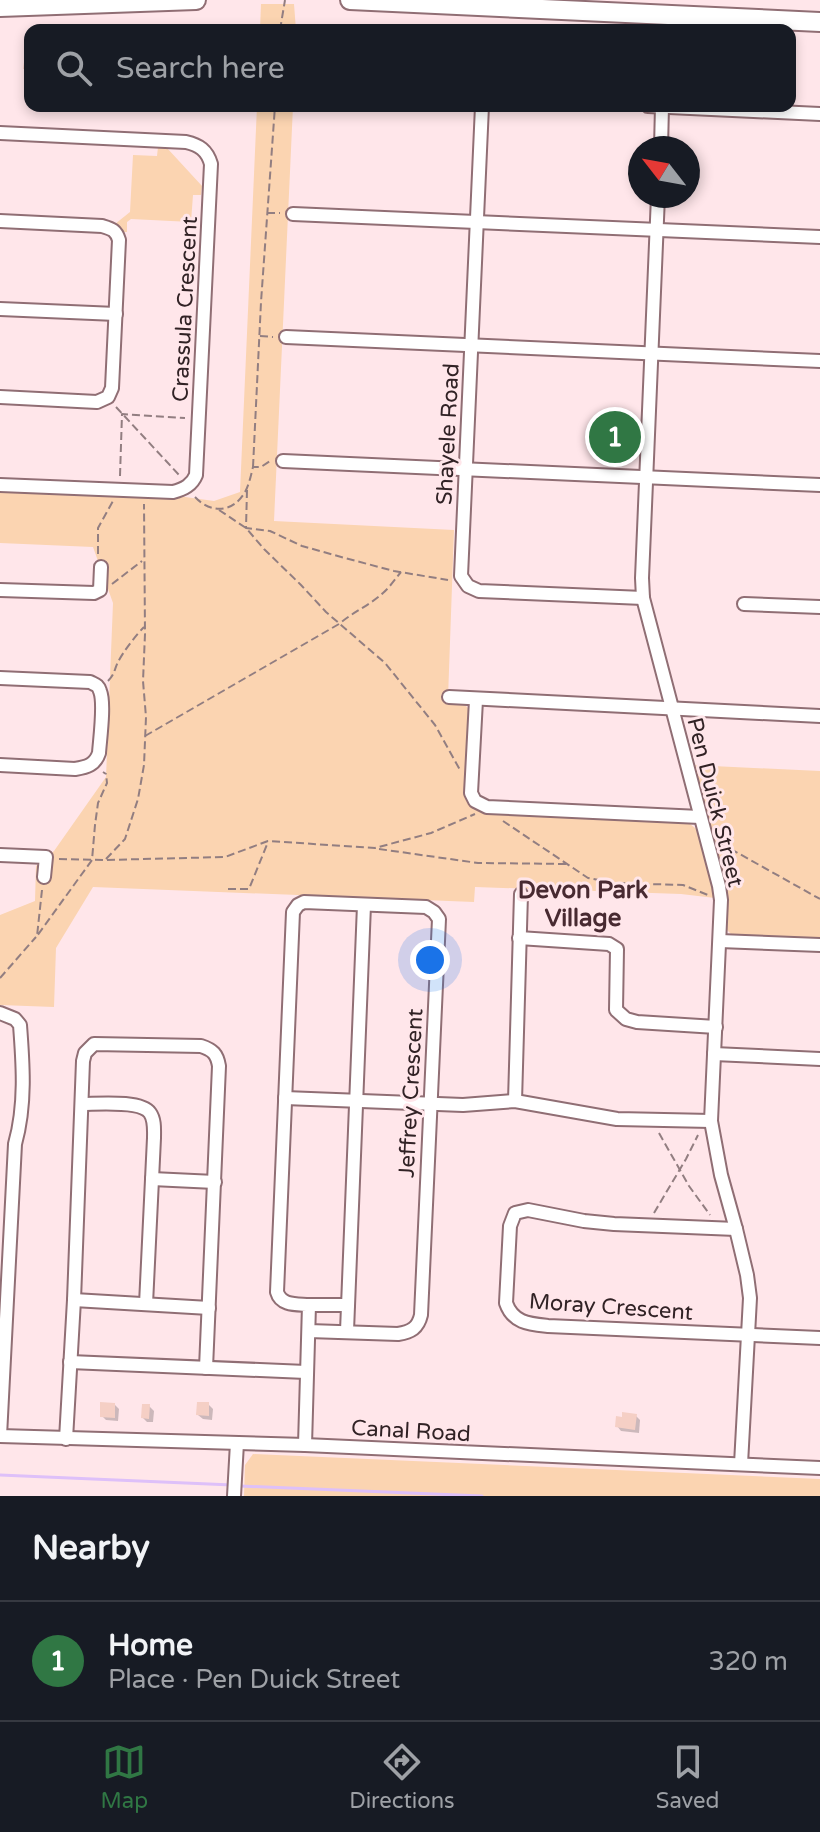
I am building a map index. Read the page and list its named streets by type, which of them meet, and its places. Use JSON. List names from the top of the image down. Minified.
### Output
{"streets":{"street":["Crassula Crescent","Shayele Road","Pen Duick Street","Jeffrey Crescent","Moray Crescent","Canal Road"]},"crossings":[["Pen Duick Street","Moray Crescent"],["Pen Duick Street","Canal Road"]],"districts":["Devon Park Village"],"north":"top left","page":{"search":"Search here","pins":"1","heading":"Nearby","list":[{"mark":"1","name":"Home","note":"Place · Pen Duick Street","value":"320 m"}],"nav":["Map","Directions","Saved"]}}
